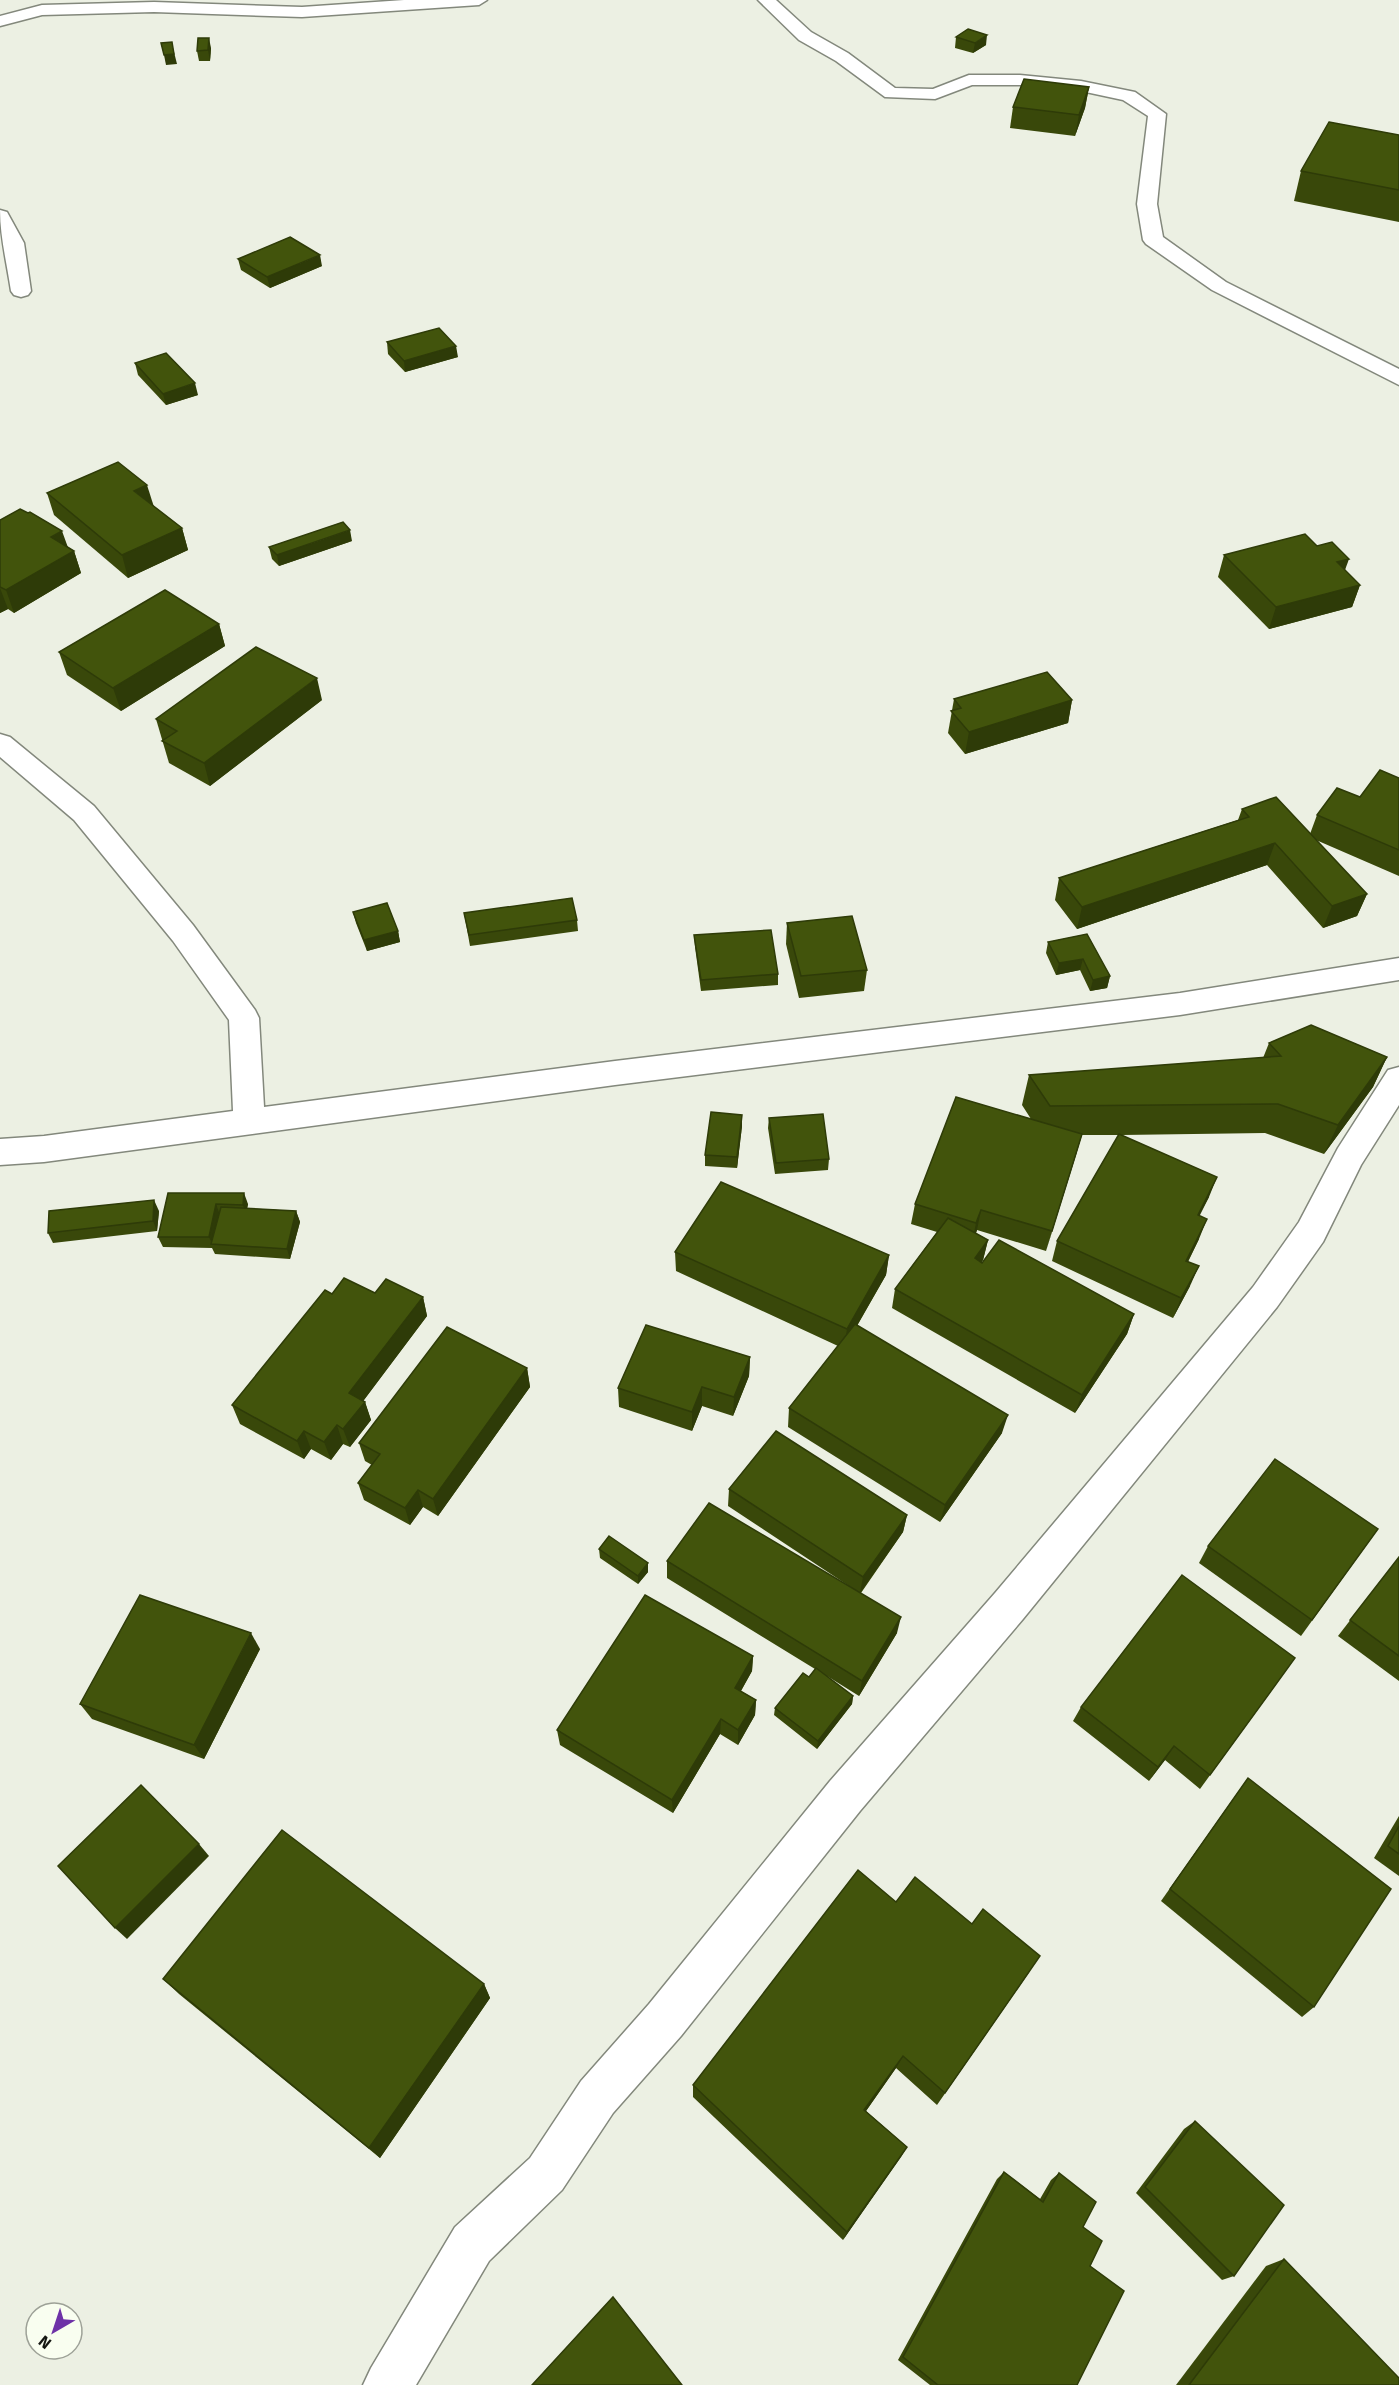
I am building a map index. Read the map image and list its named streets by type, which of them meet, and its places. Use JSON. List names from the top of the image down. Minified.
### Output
{"north":"bottom left"}
